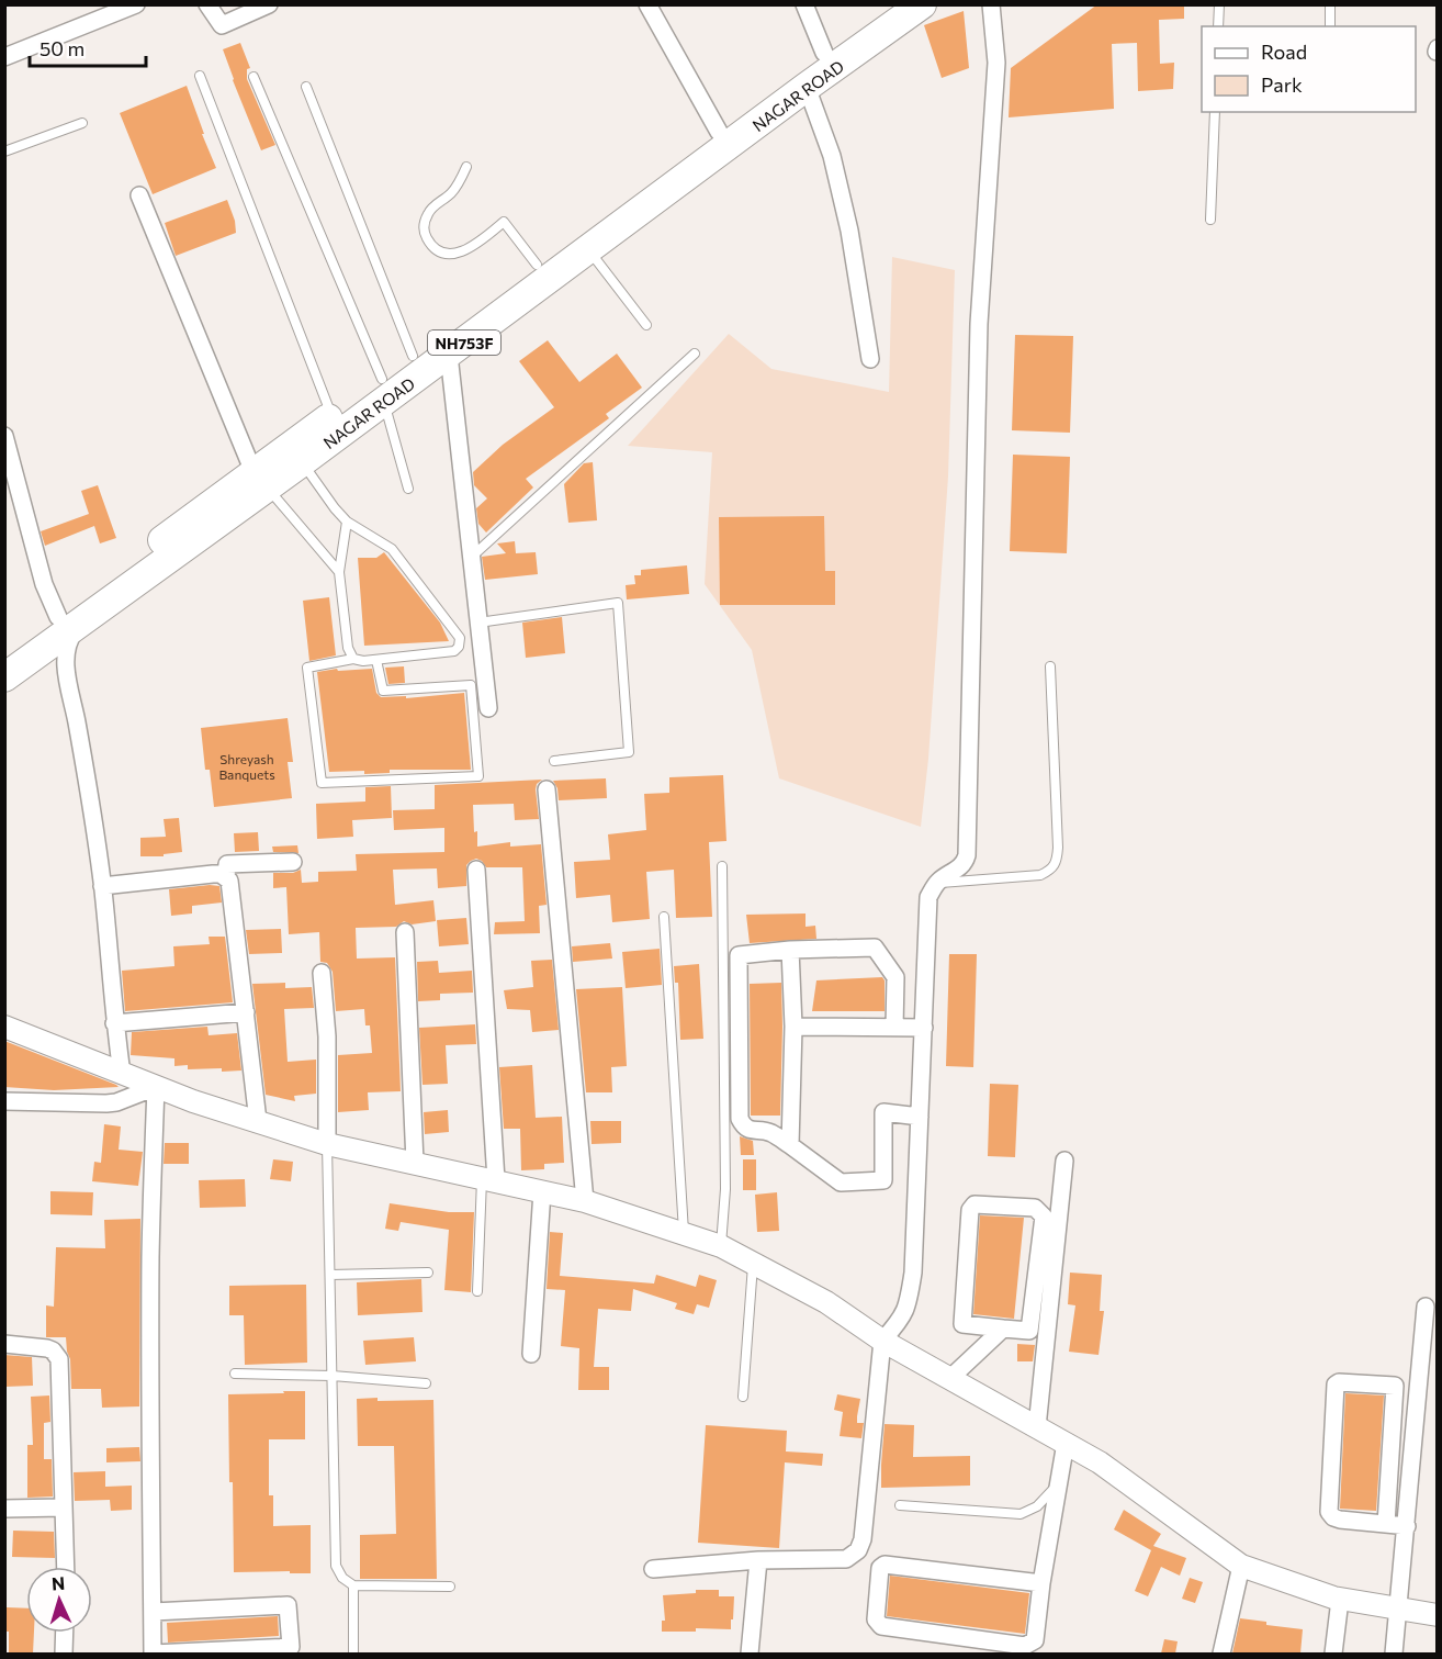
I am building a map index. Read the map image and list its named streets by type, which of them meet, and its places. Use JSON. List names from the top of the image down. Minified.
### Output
{"streets":{"highway":["NAGAR ROAD","NH753F"]},"house_numbers":["Shreyash Banquets"],"legend":["Road","Park"],"scale_bar":"50 m","north":"top"}
